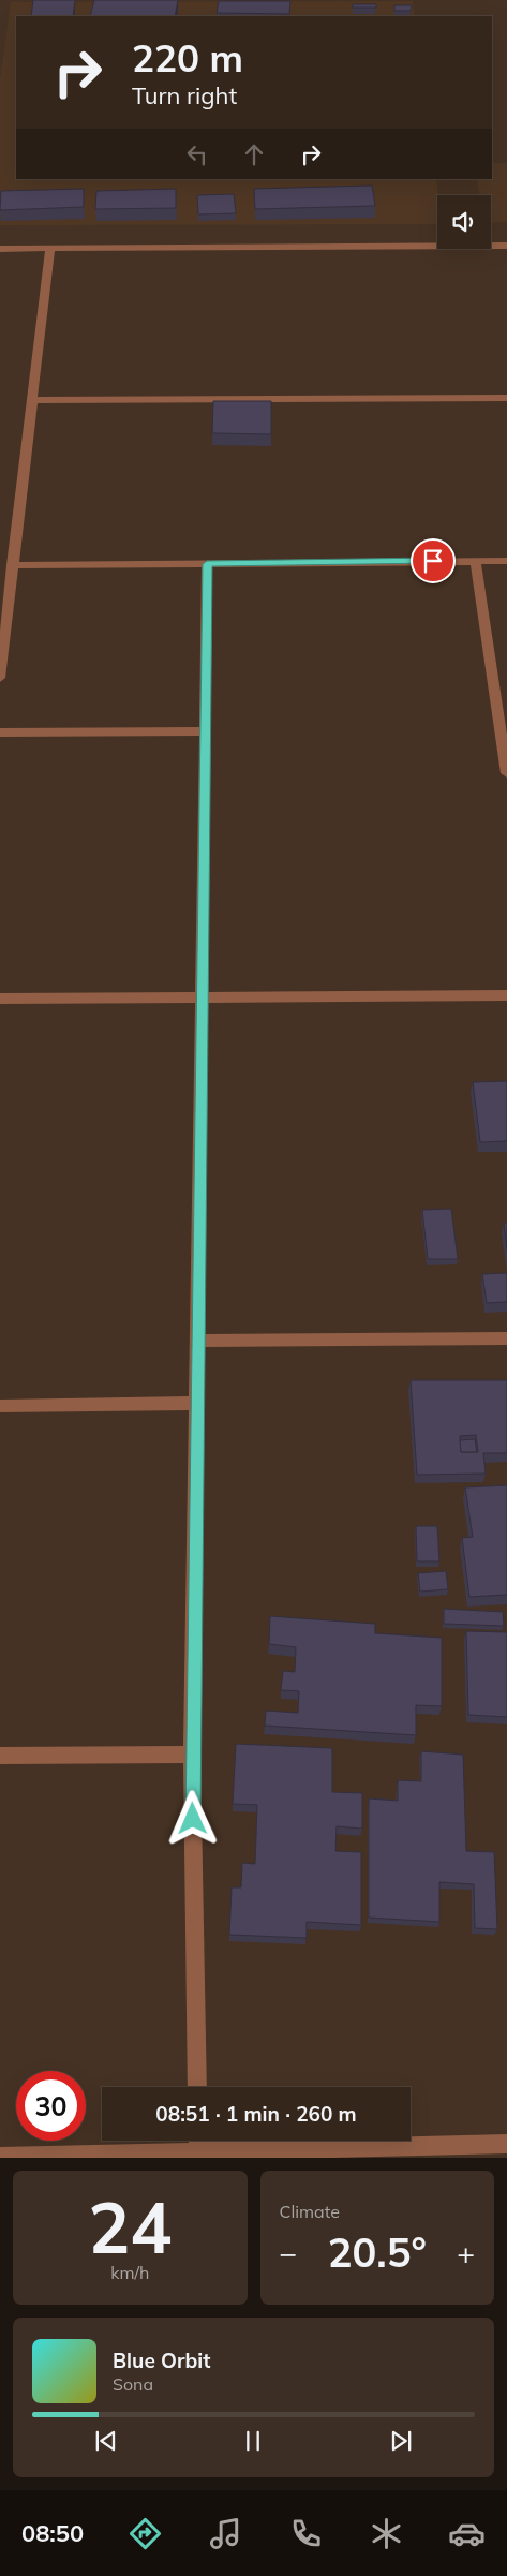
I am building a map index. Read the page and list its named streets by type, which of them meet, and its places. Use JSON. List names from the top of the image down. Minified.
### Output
{"page":{"turn":["220 m","Turn right"],"limit":"30","trip":"08:51 · 1 min · 260 m","tile":[["24","km/h"],"Climate"],"heat":["−","20.5°","+"],"song":["Blue Orbit","Sona"],"tabs":"08:50"}}
